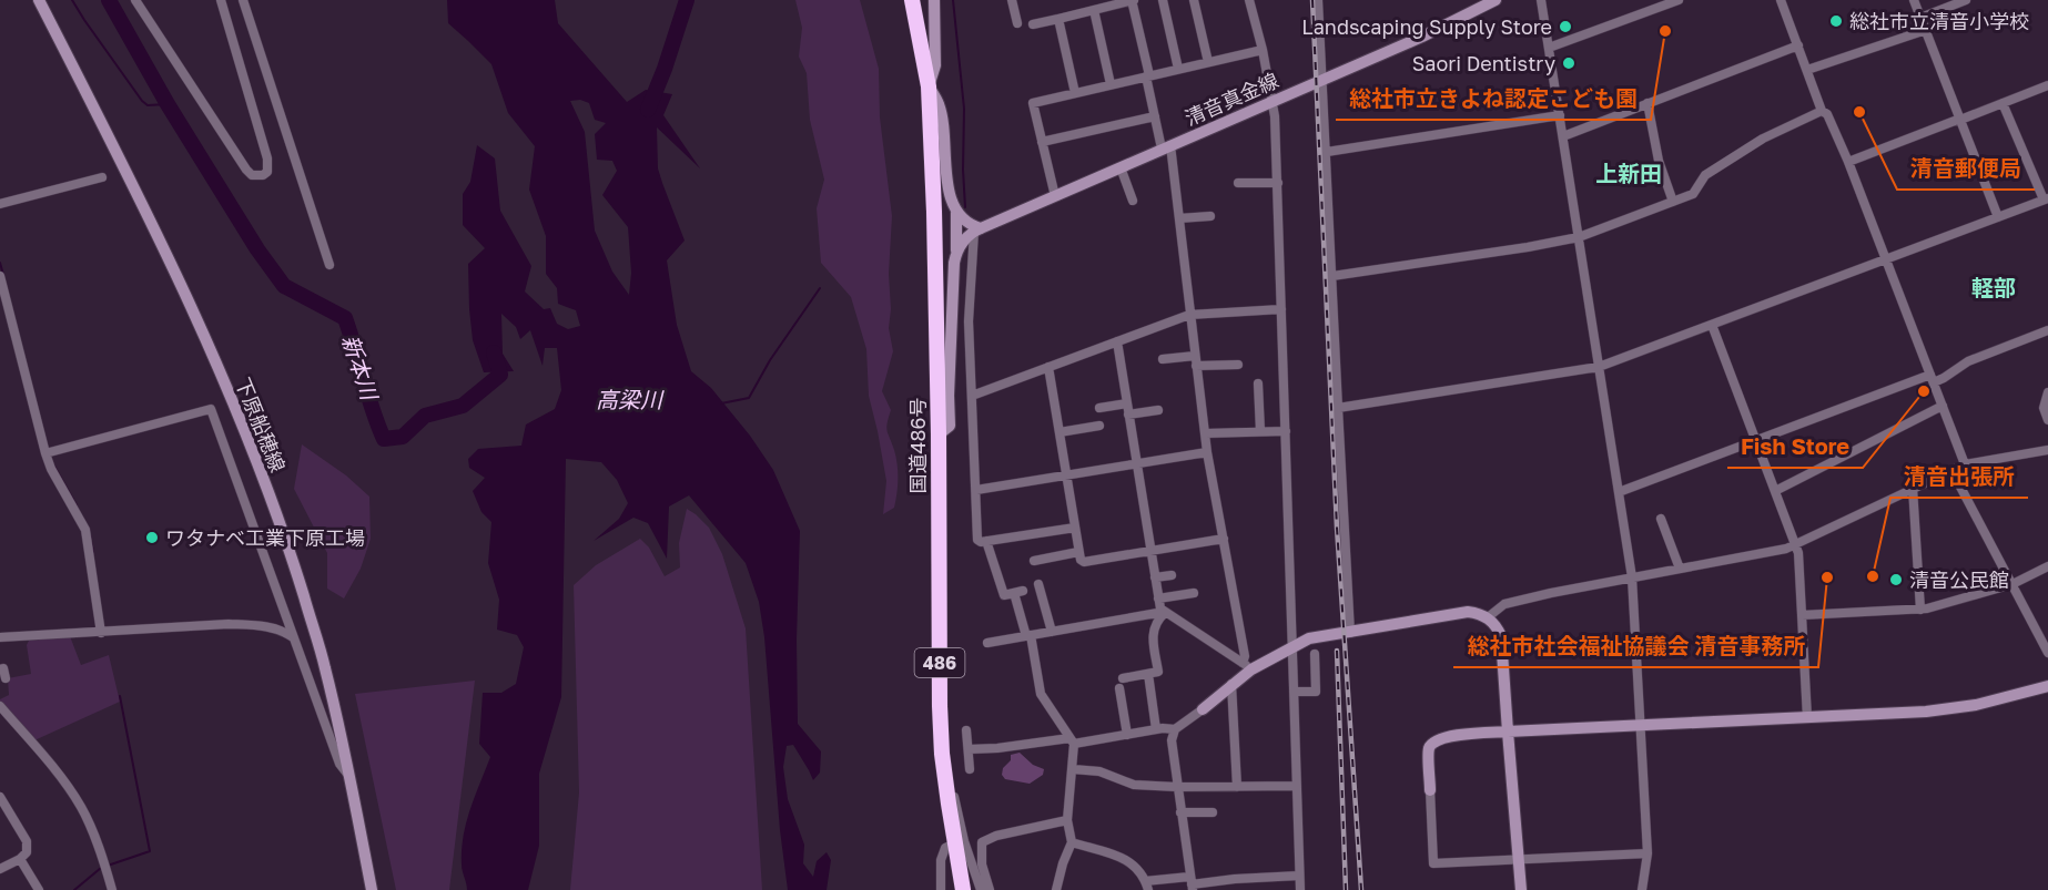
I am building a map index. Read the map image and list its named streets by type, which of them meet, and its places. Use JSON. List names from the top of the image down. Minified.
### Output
{"streets":{"highway":["国道486号","486"],"main road":["清音真金線","下原船穂線"]},"districts":["上新田","軽部"],"water":["新本川","高梁川"],"places":["総社市立清音小学校","Landscaping Supply Store","総社市立きよね認定こども園","Saori Dentistry","清音郵便局","Fish Store","ワタナベ工業下原工場","清音出張所","総社市社会福祉協議会 清音事務所","清音公民館"]}
